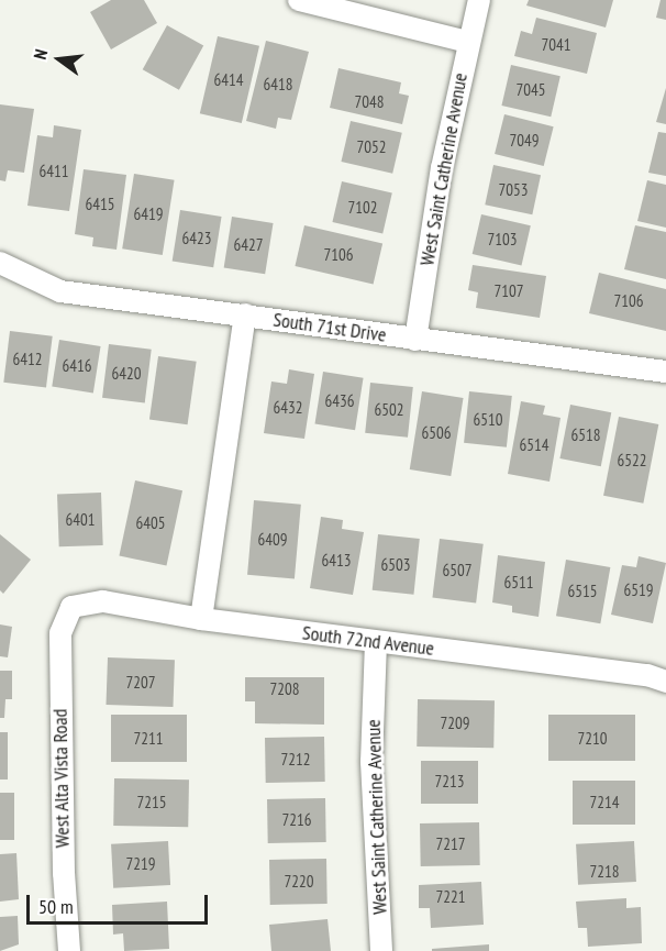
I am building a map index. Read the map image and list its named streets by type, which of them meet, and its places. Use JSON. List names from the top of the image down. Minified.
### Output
{"streets":{"street":["West Saint Catherine Avenue","South 71st Drive","South 72nd Avenue","West Alta Vista Road"]},"crossings":[["West Saint Catherine Avenue","South 71st Drive"],["West Saint Catherine Avenue","South 72nd Avenue"],["South 72nd Avenue","West Alta Vista Road"]],"house_numbers":["7041","6414","6418","7045","7048","7049","7052","6411","7053","6415","7102","6419","6423","7103","6427","7106","7107","7106","6412","6416","6420","6436","6432","6502","6510","6506","6518","6514","6522","6401","6405","6409","6413","6503","6507","6511","6519","6515","7207","7208","7209","7211","7210","7212","7213","7215","7214","7216","7217","7219","7218","7220","7221"],"scale_bar":"50 m","north":"left"}
